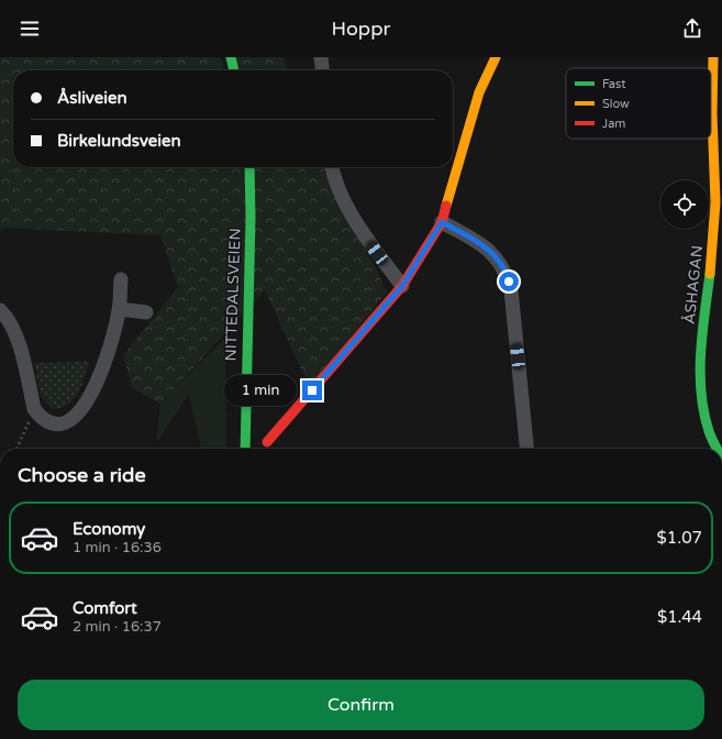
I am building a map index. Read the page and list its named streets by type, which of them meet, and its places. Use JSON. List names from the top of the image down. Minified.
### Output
{"streets":{"street":["ÅSHAGAN","NITTEDALSVEIEN"]},"legend":["Fast","Slow","Jam"],"page":{"header":"Hoppr","banner":["Åsliveien","Birkelundsveien"],"bubble":"1 min","heading":"Choose a ride","list":[{"name":"Economy","note":"1 min · 16:36","value":"$1.07"},{"name":"Comfort","note":"2 min · 16:37","value":"$1.44"}],"buttons":"Confirm"}}
